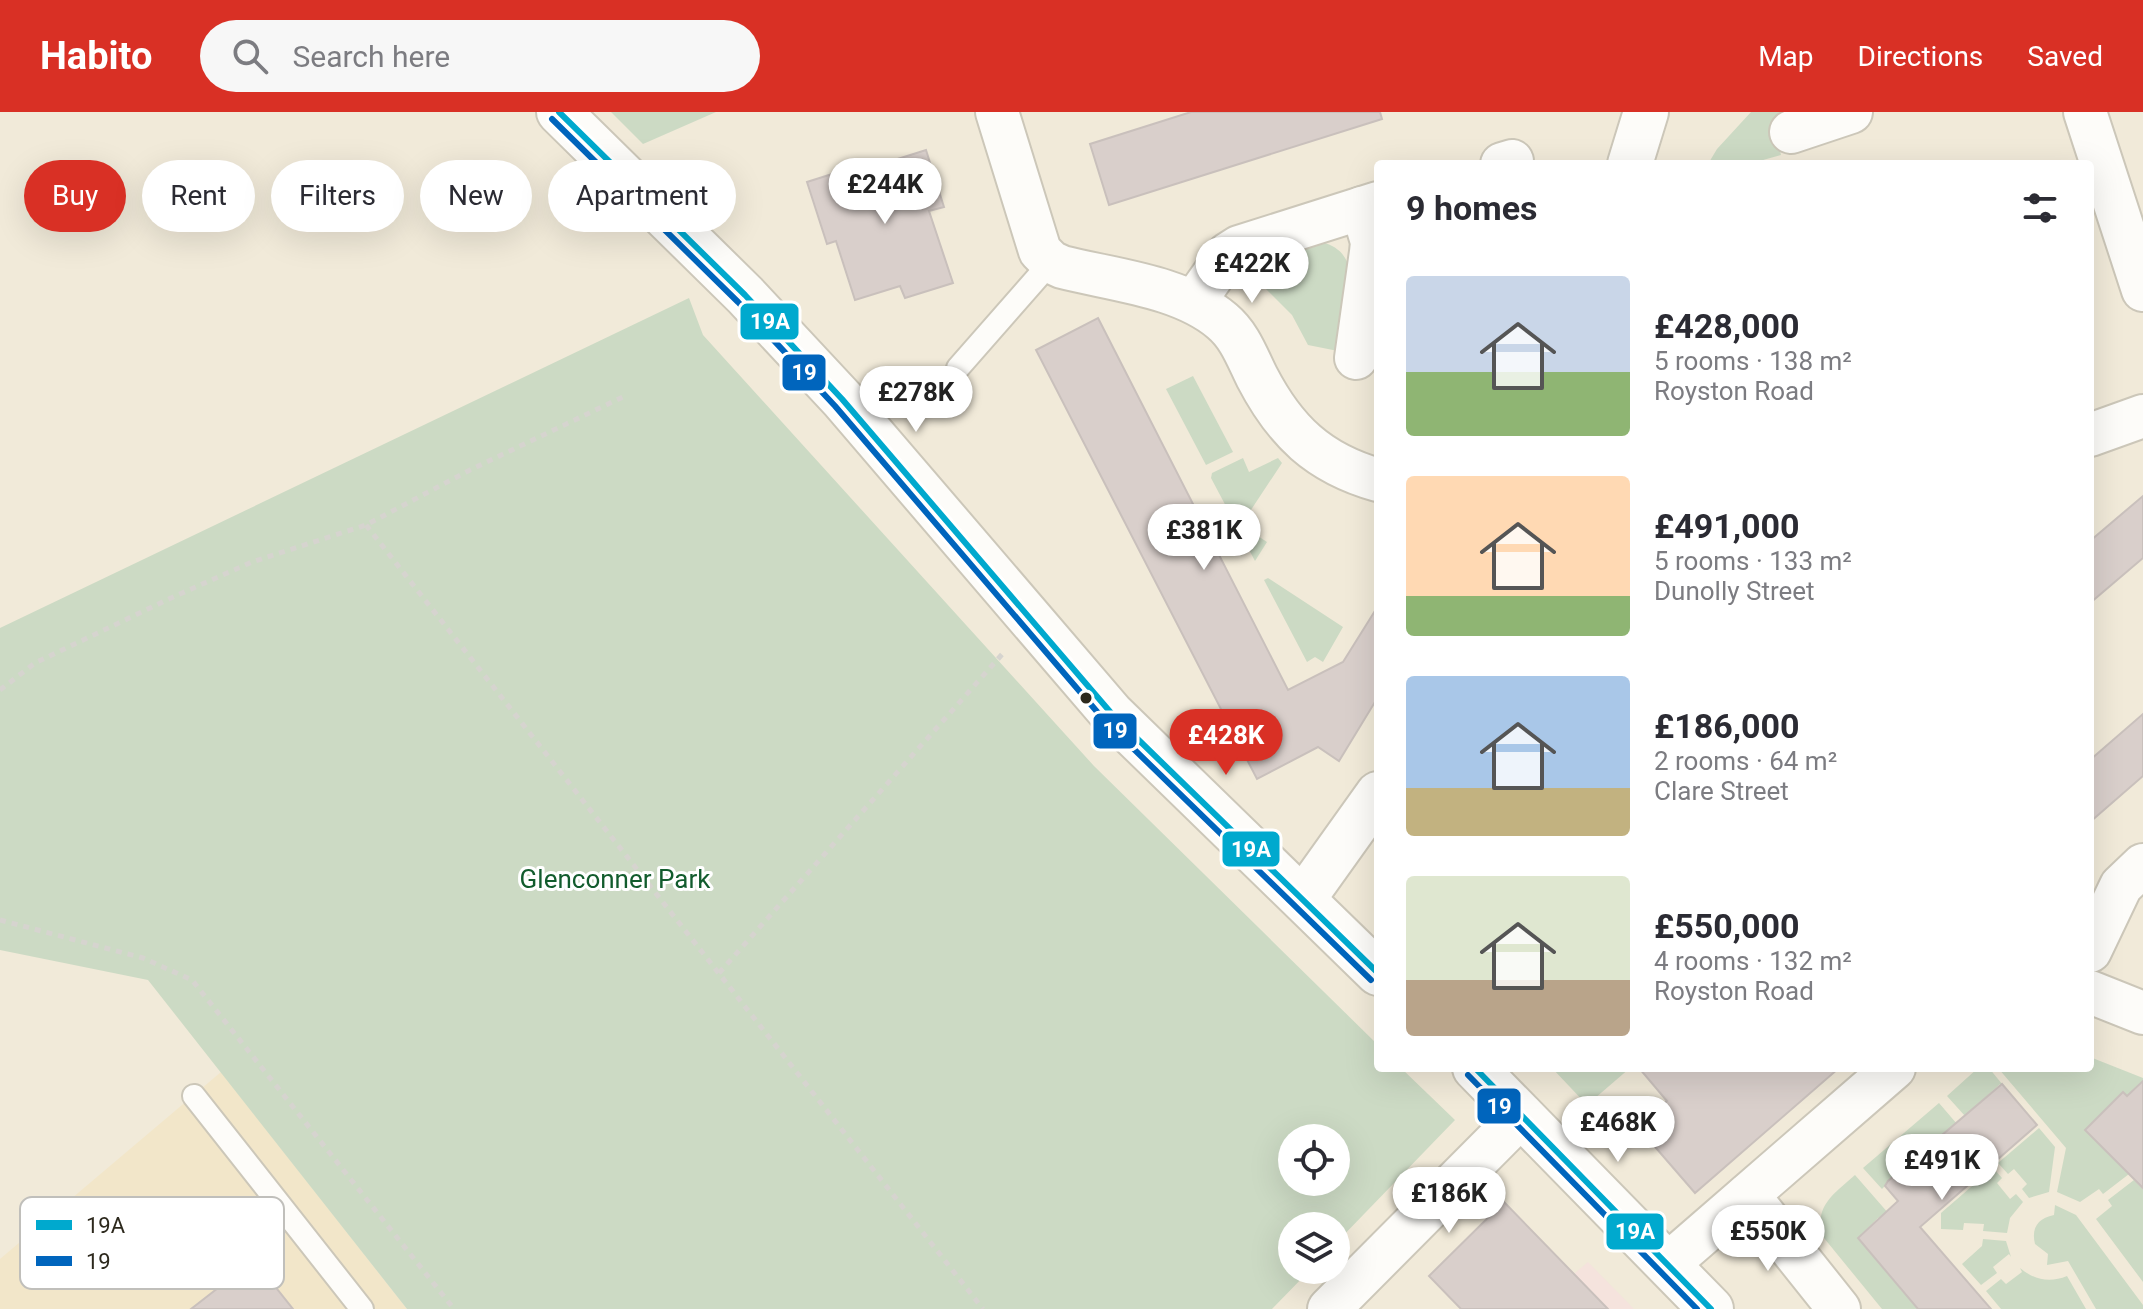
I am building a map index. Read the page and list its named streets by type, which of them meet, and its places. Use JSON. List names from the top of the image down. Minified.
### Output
{"parks":["Glenconner Park"],"lines":["transit line 19A","transit line 19"],"legend":["19A","19"],"page":{"header":"Habito","search":"Search here","nav":["Map","Directions","Saved"],"price":["£244K","£422K","£278K","£381K","£428K","£468K","£491K","£186K","£550K"],"chip":["Buy","Rent","Filters","New","Apartment"],"heading":"9 homes","list":[{"name":"£428,000","note":"5 rooms · 138 m² · Royston Road"},{"name":"£491,000","note":"5 rooms · 133 m² · Dunolly Street"},{"name":"£186,000","note":"2 rooms · 64 m² · Clare Street"},{"name":"£550,000","note":"4 rooms · 132 m² · Royston Road"}]}}
